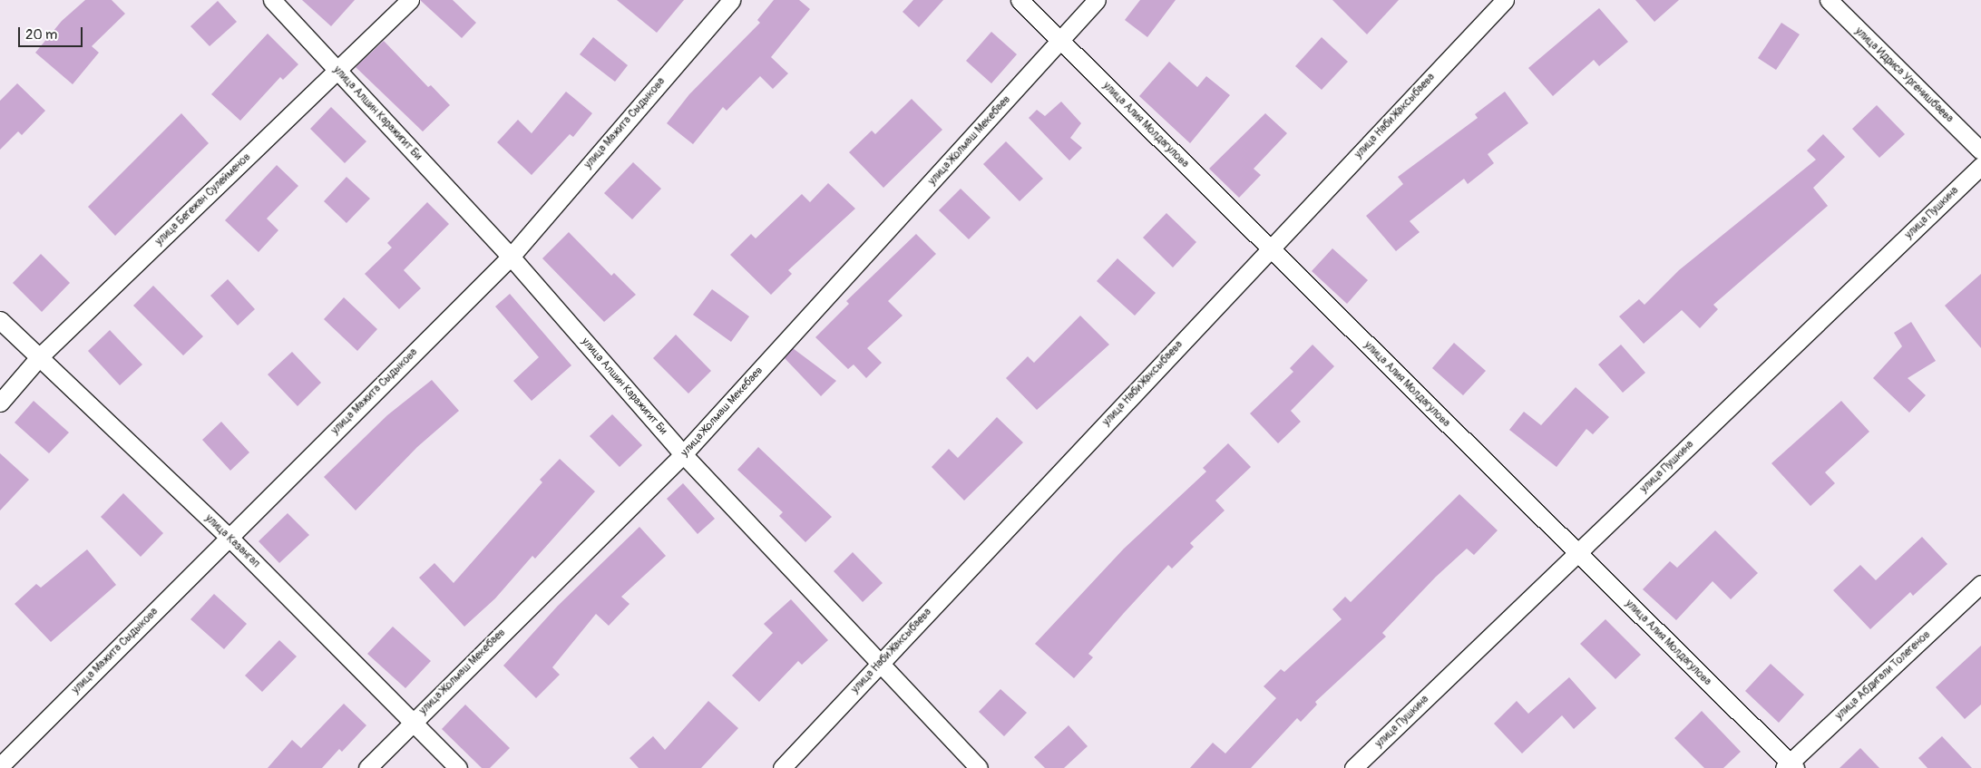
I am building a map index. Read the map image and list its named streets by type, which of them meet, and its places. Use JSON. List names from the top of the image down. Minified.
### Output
{"streets":{"street":["улица Идриса Ургенишбаева","улица Алшин Каражигит Би","улица Наби Жаксыбаева","улица Мажита Сыдыкова","улица Алия Молдагулова","улица Жолмаш Мекебаев","улица Бегежан Сулейменов","улица Пушкина","улица Казангап","улица Абдигали Толегенов"]},"crossings":[["улица Алшин Каражигит Би","улица Наби Жаксыбаева"],["улица Алшин Каражигит Би","улица Мажита Сыдыкова"],["улица Алшин Каражигит Би","улица Жолмаш Мекебаев"],["улица Алшин Каражигит Би","улица Бегежан Сулейменов"],["улица Наби Жаксыбаева","улица Алия Молдагулова"],["улица Мажита Сыдыкова","улица Казангап"],["улица Алия Молдагулова","улица Жолмаш Мекебаев"],["улица Алия Молдагулова","улица Пушкина"],["улица Алия Молдагулова","улица Абдигали Толегенов"],["улица Жолмаш Мекебаев","улица Казангап"],["улица Бегежан Сулейменов","улица Казангап"]],"scale_bar":"20 m"}
